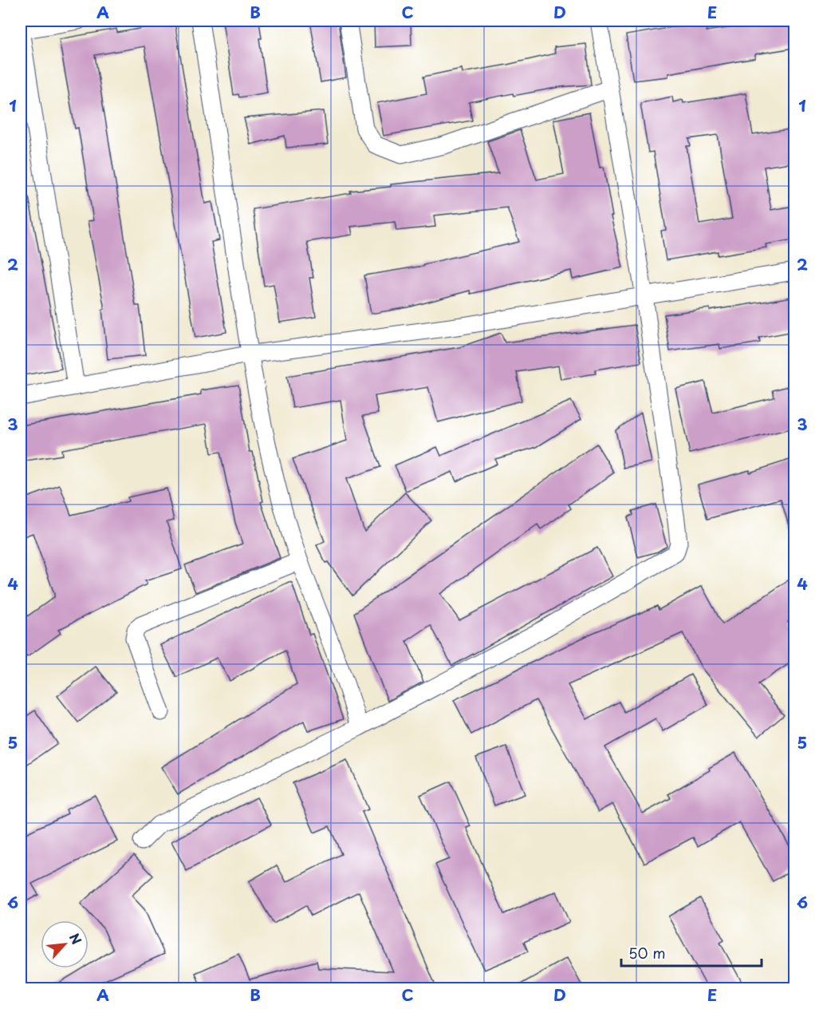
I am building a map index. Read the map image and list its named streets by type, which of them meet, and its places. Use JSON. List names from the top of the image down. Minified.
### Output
{"scale_bar":"50 m","north":"top right","grid":{"columns":["A","B","C","D","E"],"rows":["1","2","3","4","5","6"]}}
